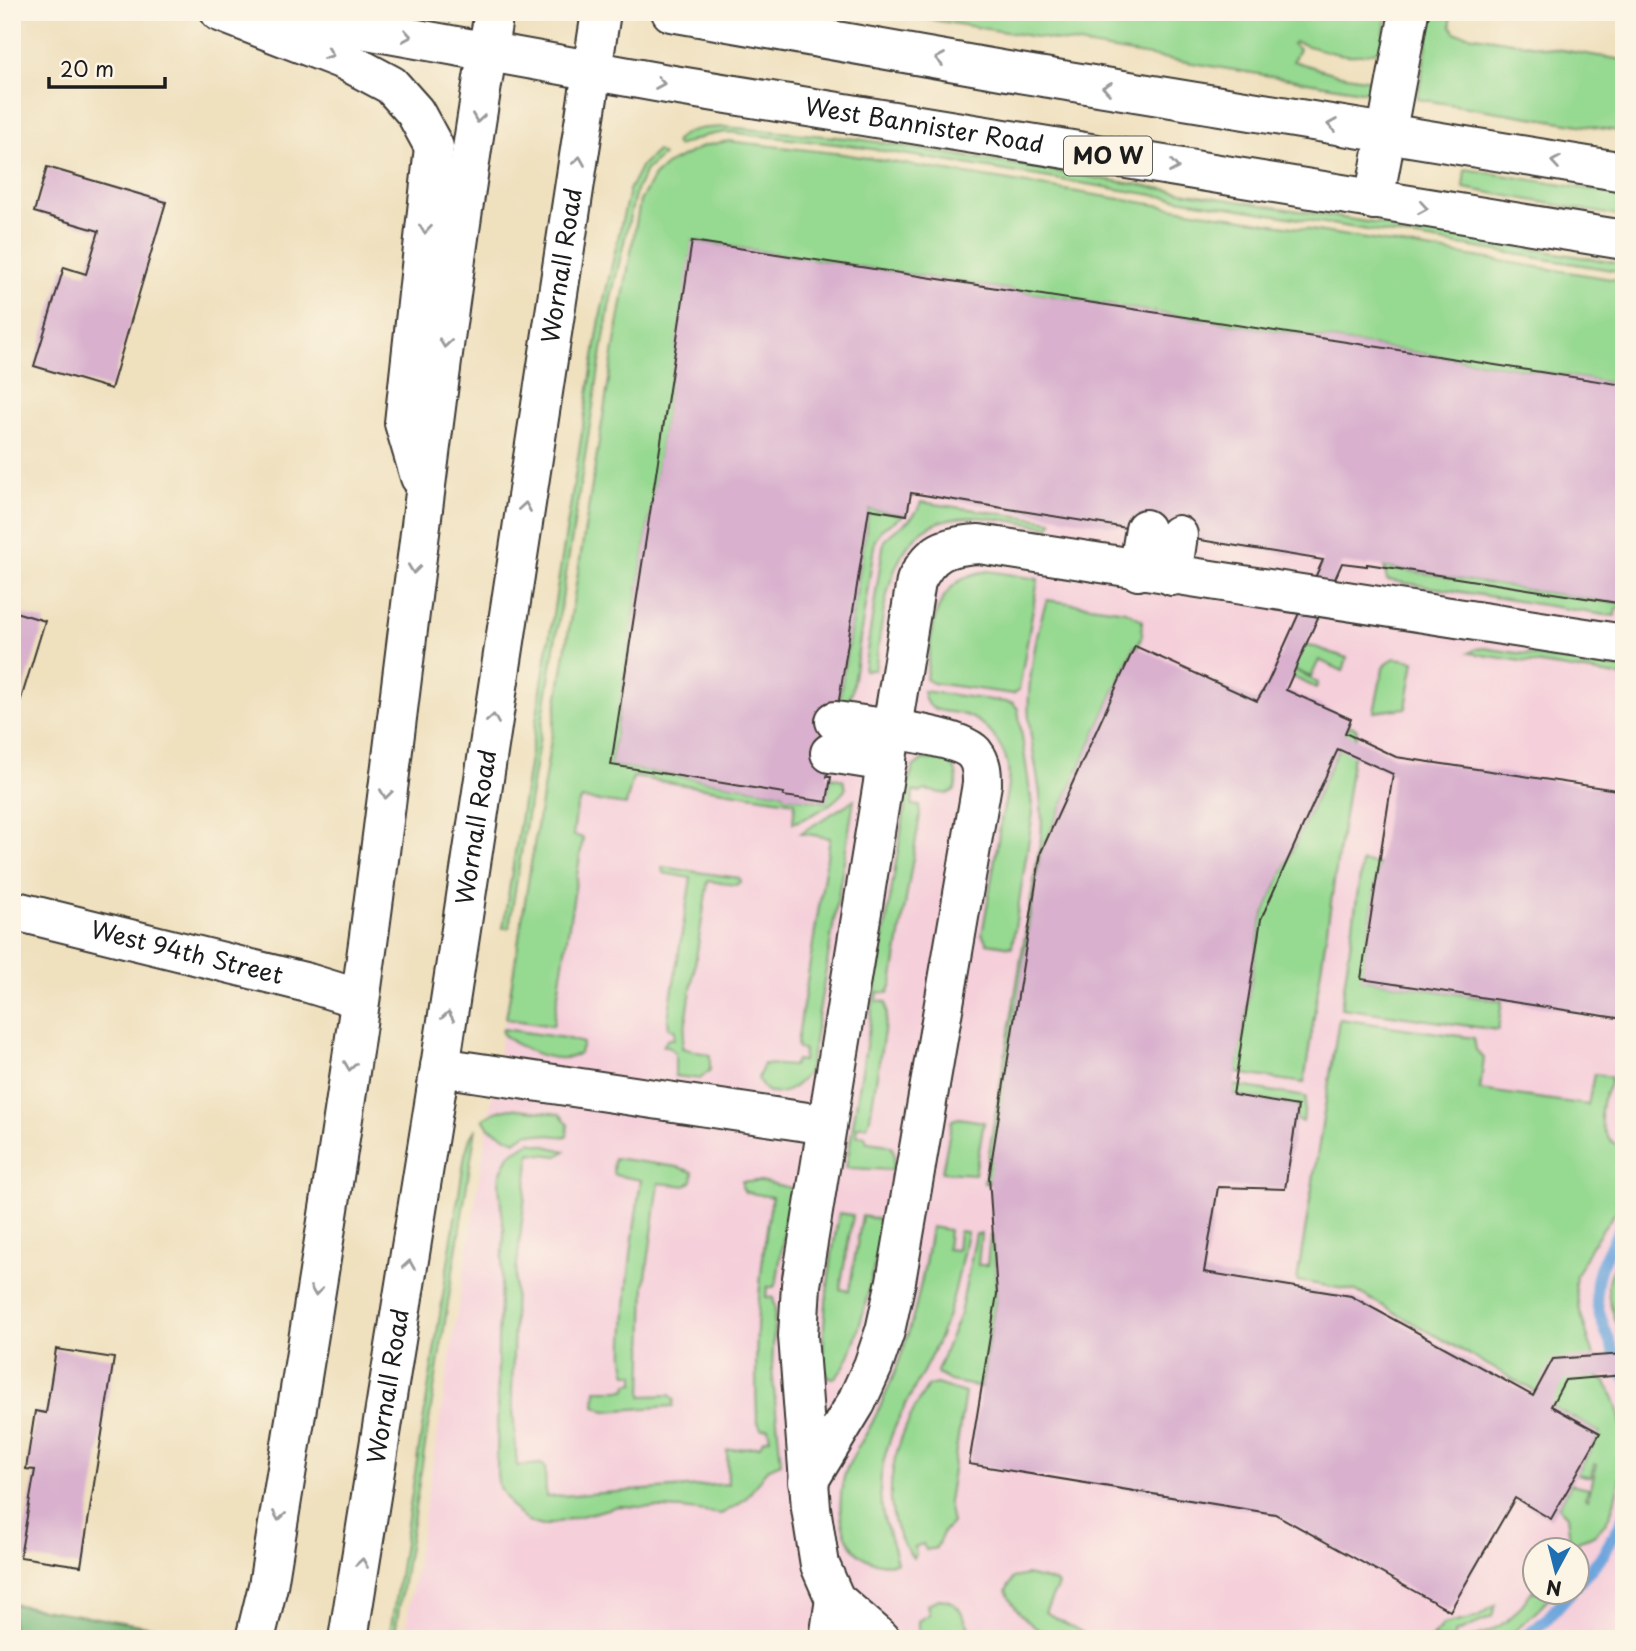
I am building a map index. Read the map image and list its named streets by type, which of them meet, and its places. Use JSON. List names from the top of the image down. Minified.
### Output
{"streets":{"main road":["West Bannister Road","MO W","Wornall Road","West 94th Street"]},"crossings":[["West Bannister Road","Wornall Road"]],"scale_bar":"20 m","north":"bottom"}
